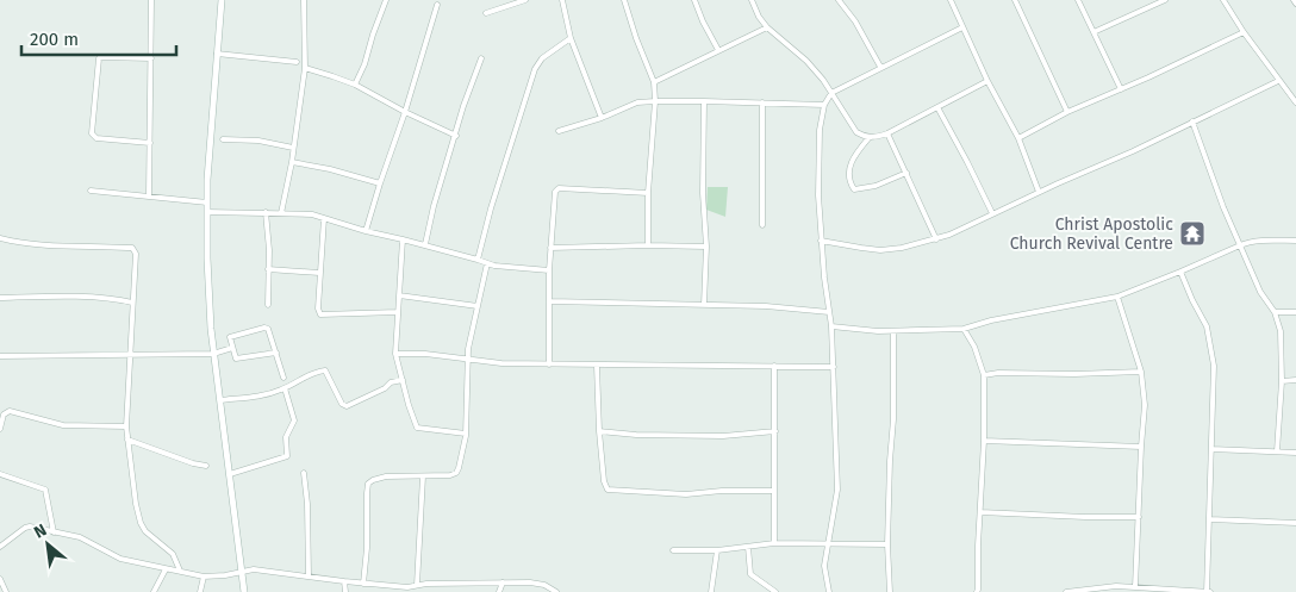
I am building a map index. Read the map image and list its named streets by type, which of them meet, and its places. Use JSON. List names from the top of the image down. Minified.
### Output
{"places":{"temple":["Christ Apostolic Church Revival Centre"]},"scale_bar":"200 m","north":"top left"}
